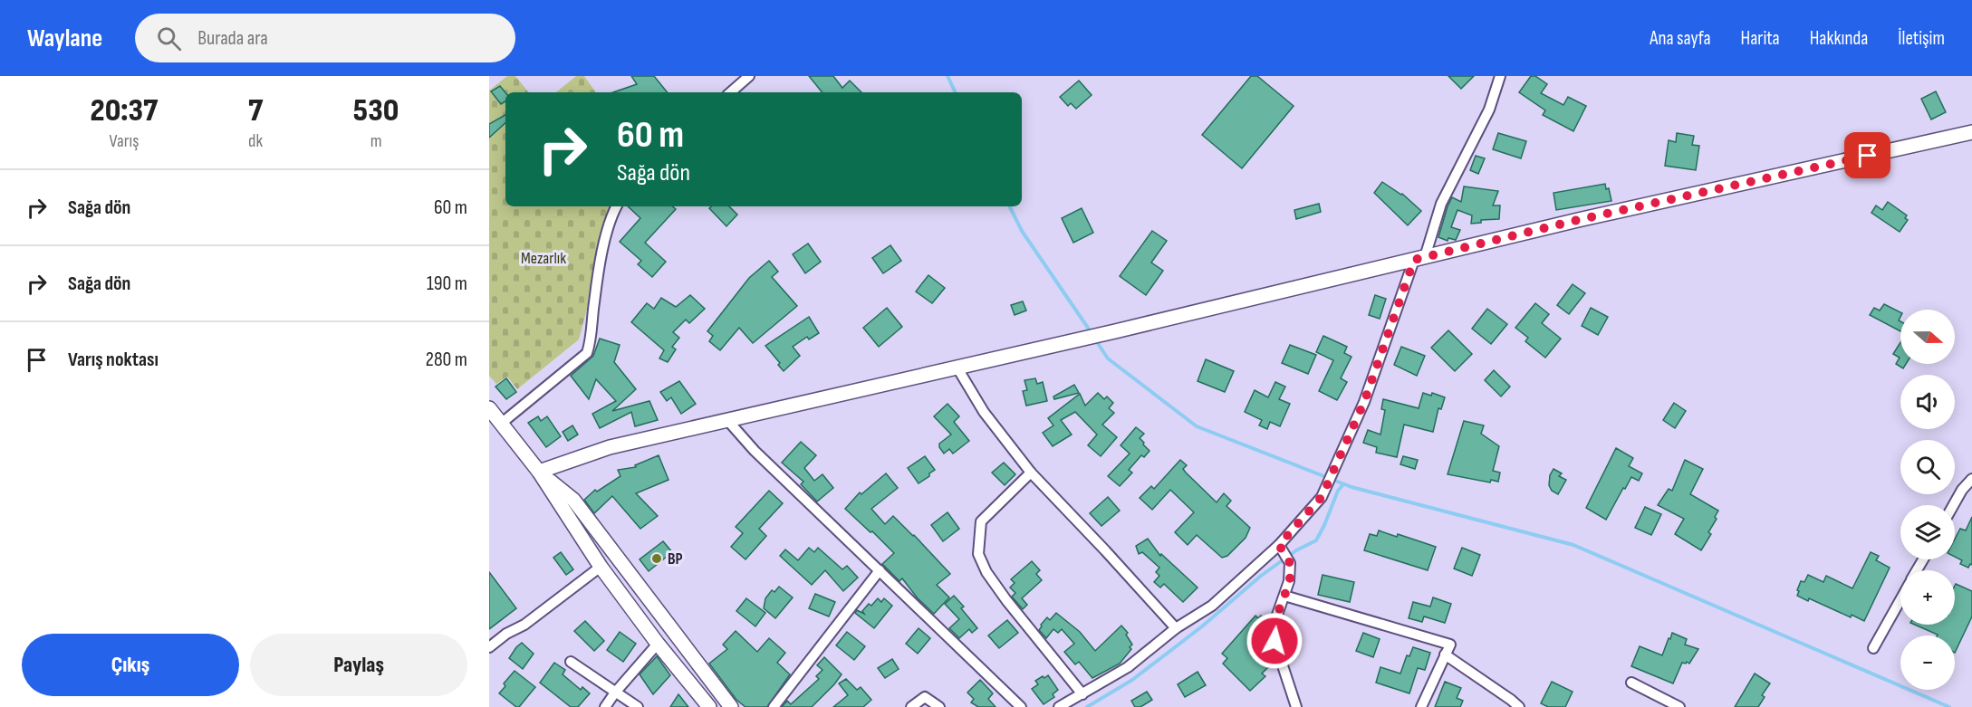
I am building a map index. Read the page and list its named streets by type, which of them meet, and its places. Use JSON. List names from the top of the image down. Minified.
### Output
{"parks":["Mezarlık"],"places":["BP"],"north":"right","page":{"header":"Waylane","search":"Burada ara","nav":["Ana sayfa","Harita","Hakkında","İletişim"],"eta":["20:37","Varış","7","dk","530","m"],"turn":["60 m","Sağa dön"],"list":[{"name":"Sağa dön","value":"60 m"},{"name":"Sağa dön","value":"190 m"},{"name":"Varış noktası","value":"280 m"}],"map_buttons":["+","−"],"buttons":["Çıkış","Paylaş"]}}
